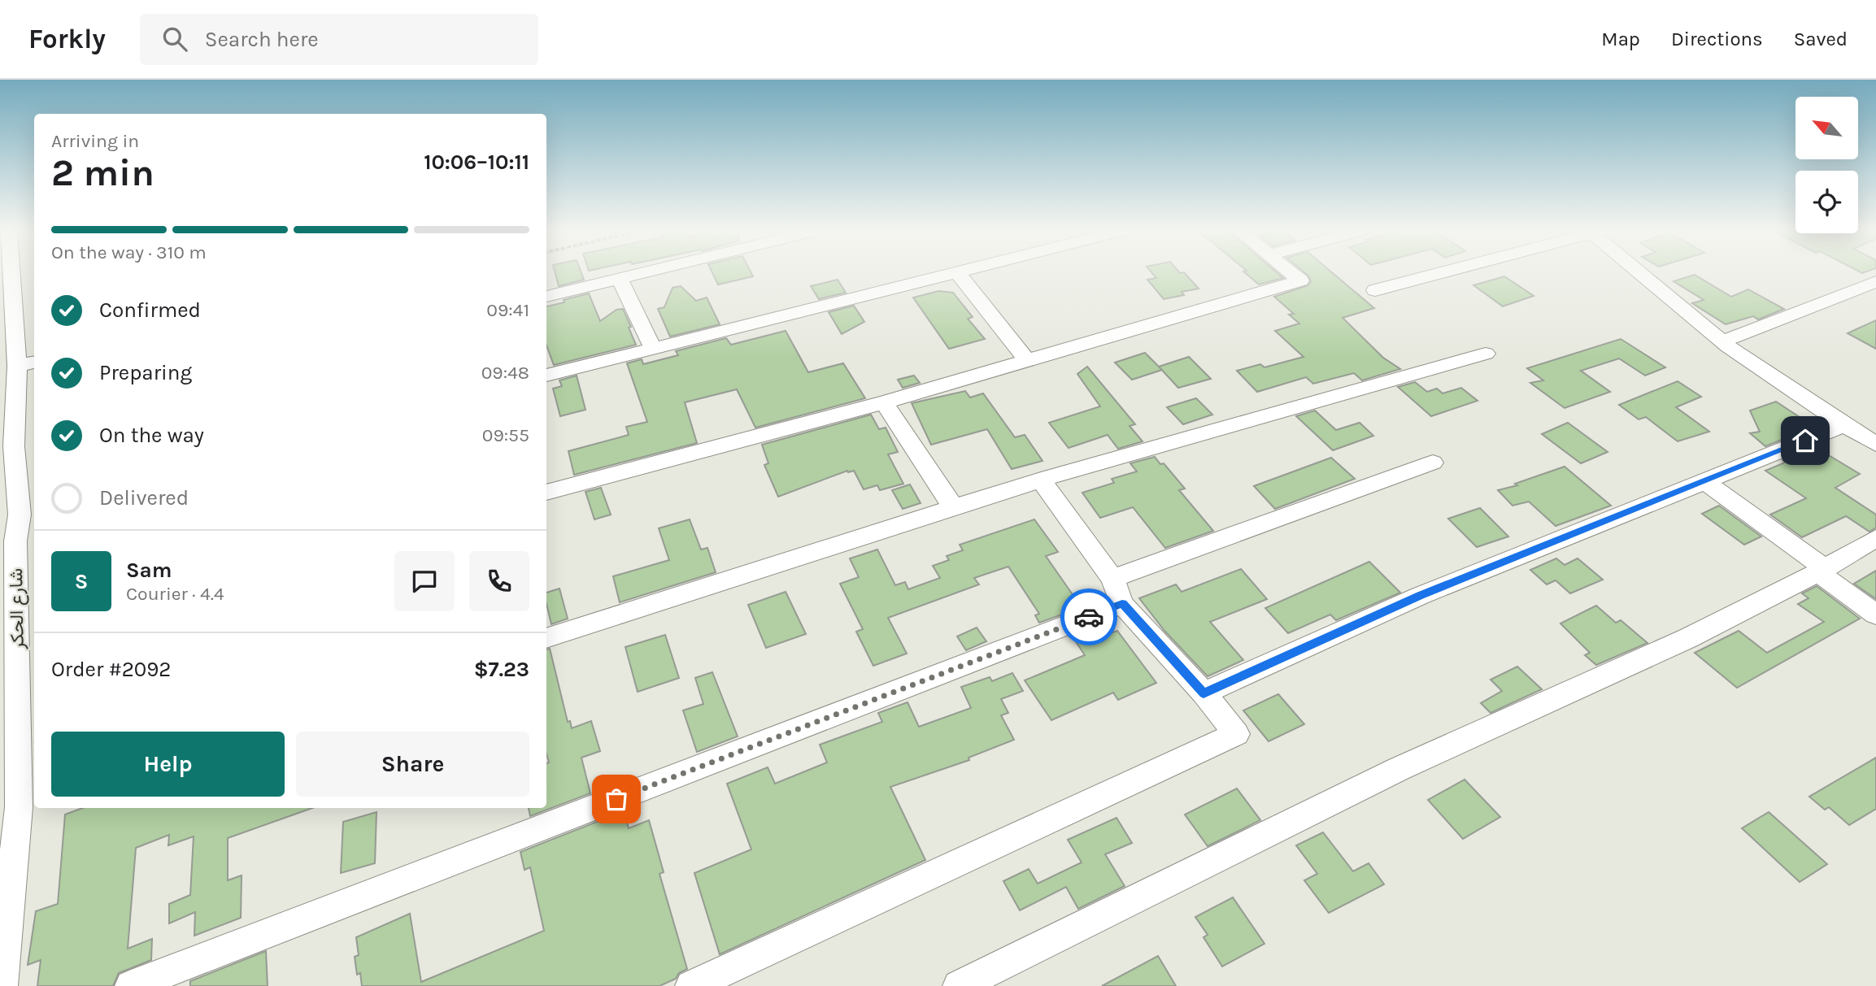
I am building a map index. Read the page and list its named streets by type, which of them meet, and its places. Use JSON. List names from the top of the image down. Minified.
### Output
{"streets":{"street":["شارع الحكر"]},"north":"top left","page":{"header":"Forkly","search":"Search here","nav":["Map","Directions","Saved"],"heading":["2 min","Arriving in","10:06–10:11"],"panel":["Sam","Courier · 4.4","Order #2092","$7.23"],"bar":"On the way · 310 m","list":[["Confirmed","09:41"],["Preparing","09:48"],["On the way","09:55"],"Delivered"],"round":"S","buttons":["Help","Share"]}}
